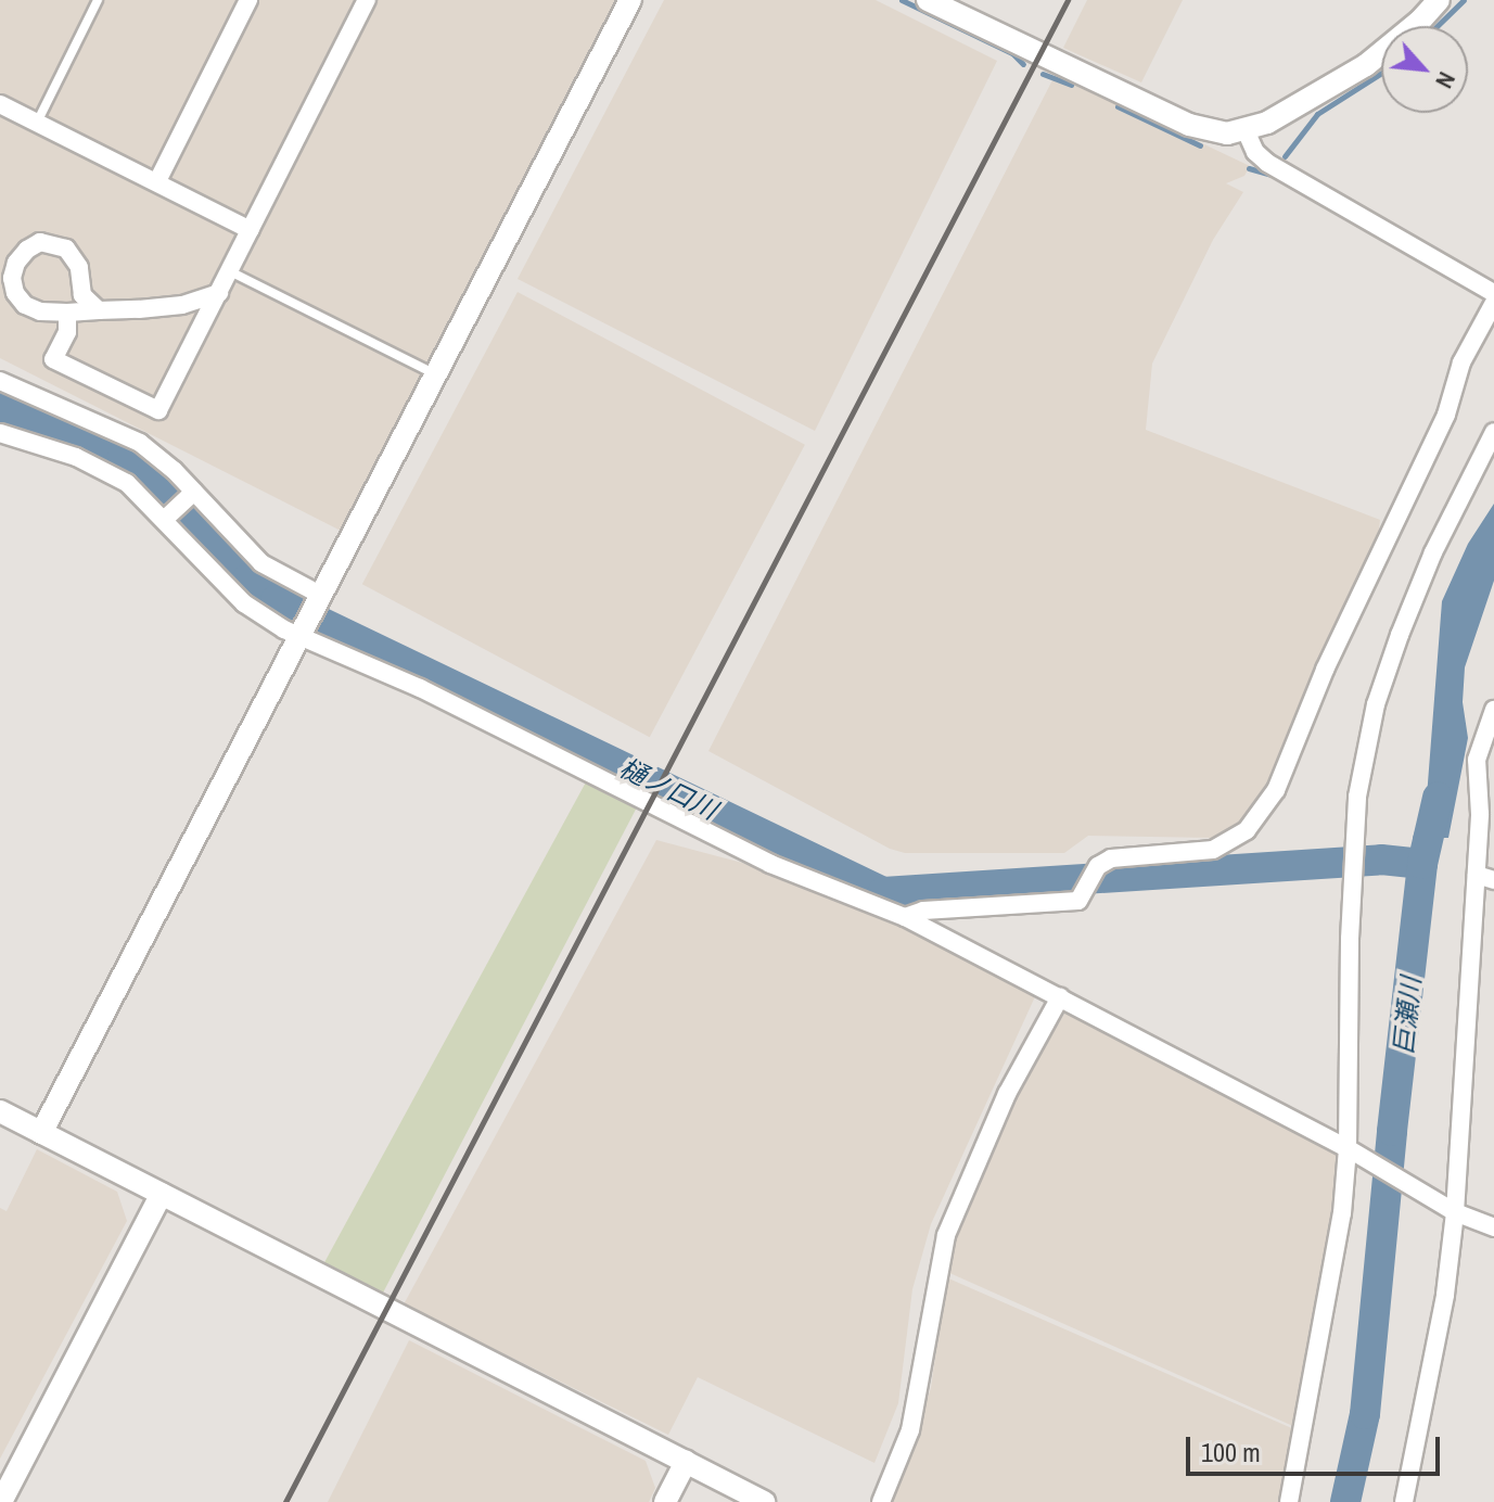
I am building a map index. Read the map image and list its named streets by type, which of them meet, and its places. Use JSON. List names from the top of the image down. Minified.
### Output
{"water":["樋ノ口川","巨瀬川"],"scale_bar":"100 m","north":"bottom right"}
